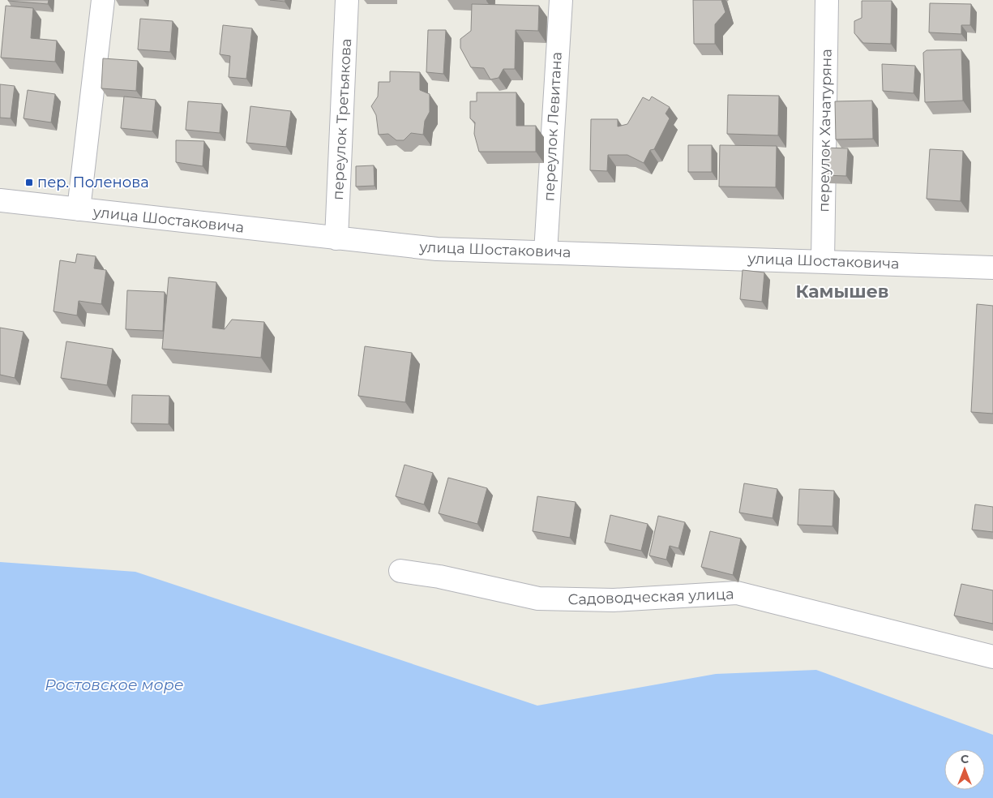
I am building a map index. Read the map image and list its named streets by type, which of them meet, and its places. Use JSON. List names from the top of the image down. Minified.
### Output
{"streets":{"street":["переулок Третьякова","переулок Левитана","переулок Хачатуряна","улица Шостаковича","Садоводческая улица"]},"crossings":[["переулок Третьякова","улица Шостаковича"],["переулок Левитана","улица Шостаковича"],["переулок Хачатуряна","улица Шостаковича"]],"districts":["Камышев"],"water":["Ростовское море"],"places":{"transit":["пер. Поленова"]},"north":"top"}
